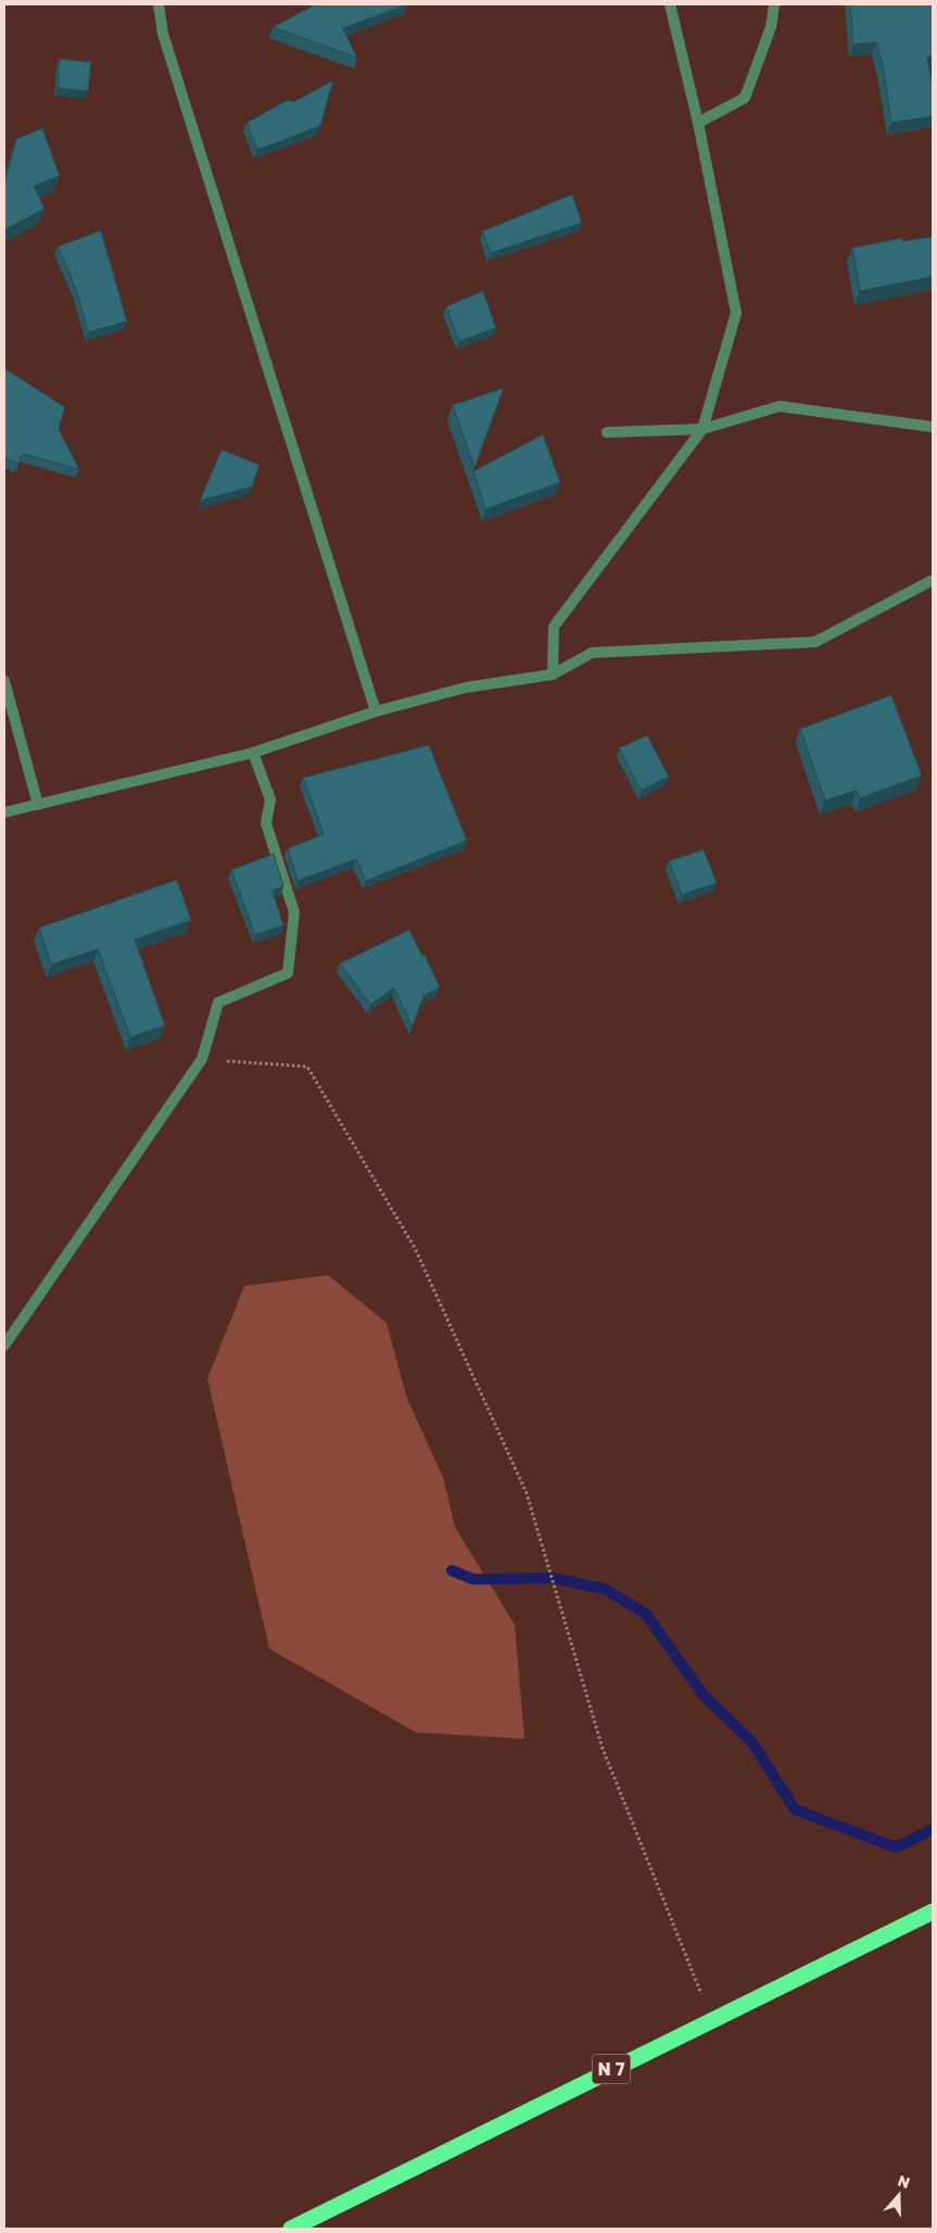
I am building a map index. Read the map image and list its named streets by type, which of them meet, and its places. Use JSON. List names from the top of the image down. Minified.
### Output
{"streets":{"highway":["N 7"]},"north":"top"}
